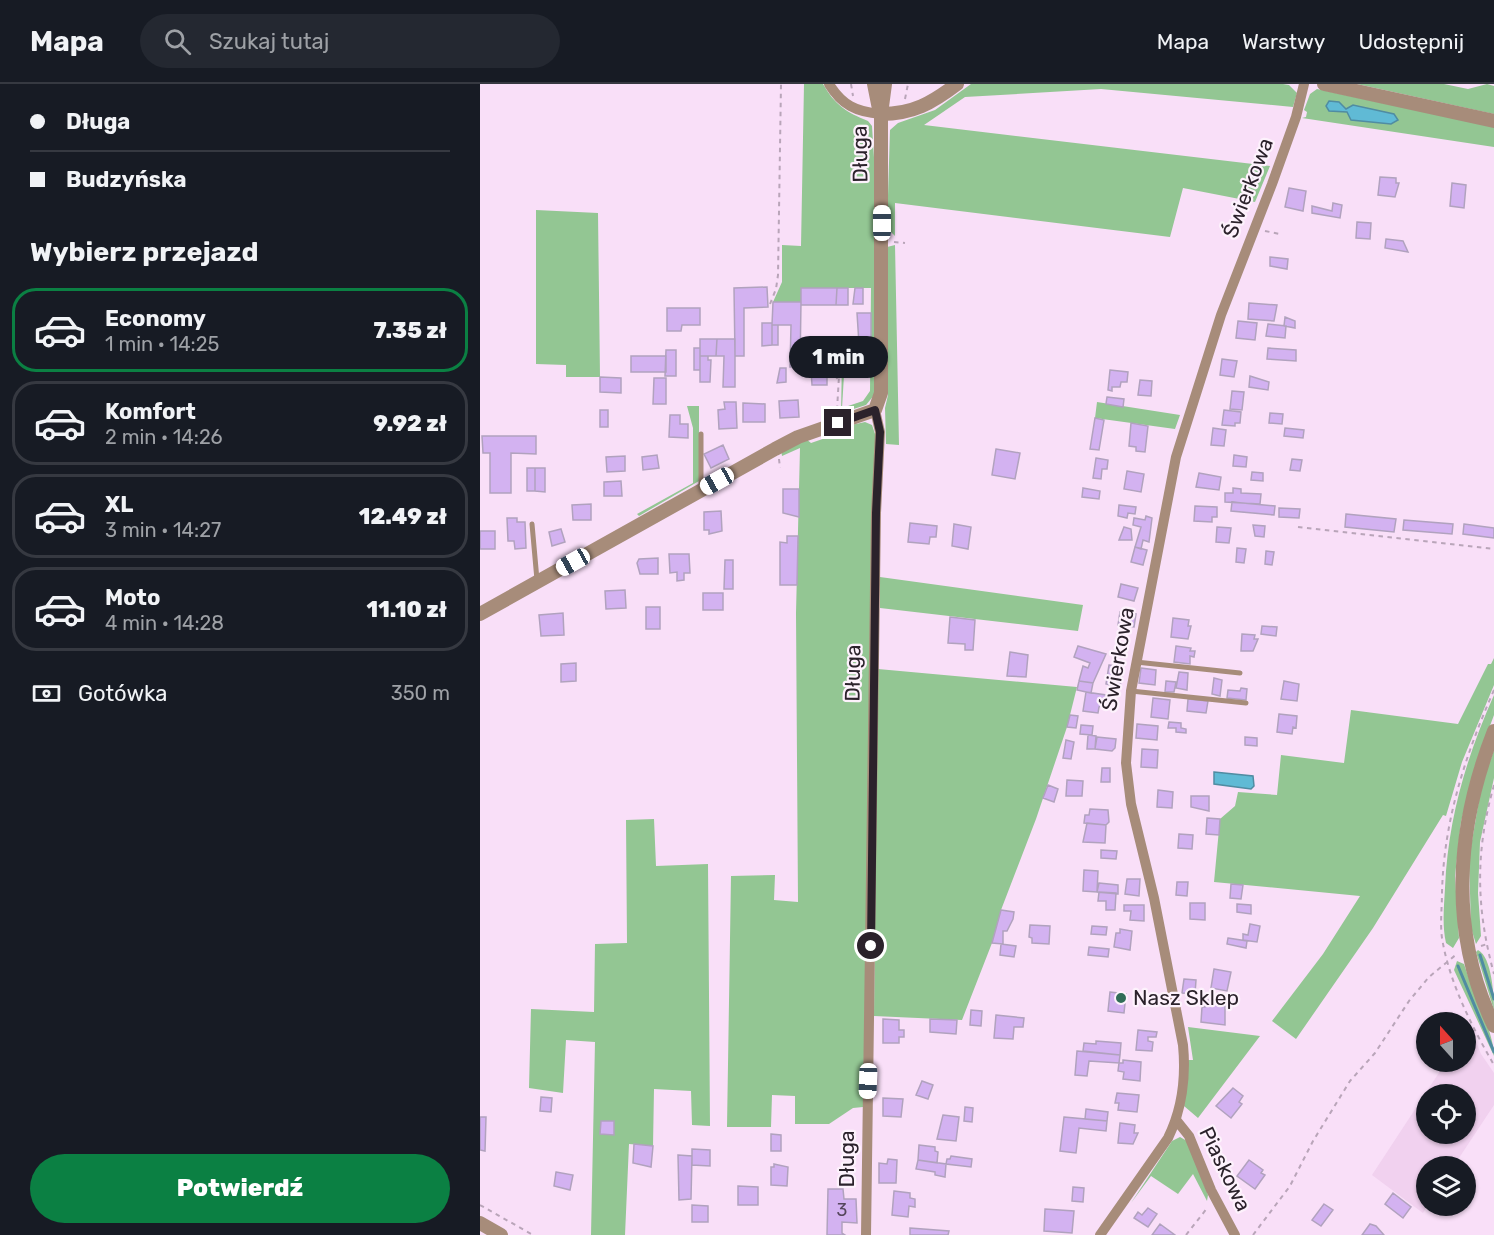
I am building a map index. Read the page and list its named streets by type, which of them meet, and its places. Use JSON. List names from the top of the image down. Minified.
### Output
{"streets":{"street":["Długa","Świerkowa","Piaskowa"]},"crossings":[["Świerkowa","Piaskowa"]],"places":["Nasz Sklep"],"house_numbers":["3"],"north":"top","page":{"header":"Mapa","search":"Szukaj tutaj","nav":["Mapa","Warstwy","Udostępnij"],"banner":["Długa","Budzyńska"],"heading":"Wybierz przejazd","list":[{"name":"Economy","note":"1 min · 14:25","value":"7.35 zł"},{"name":"Komfort","note":"2 min · 14:26","value":"9.92 zł"},{"name":"XL","note":"3 min · 14:27","value":"12.49 zł"},{"name":"Moto","note":"4 min · 14:28","value":"11.10 zł"}],"bubble":"1 min","pay":["Gotówka","350 m"],"buttons":"Potwierdź"}}
